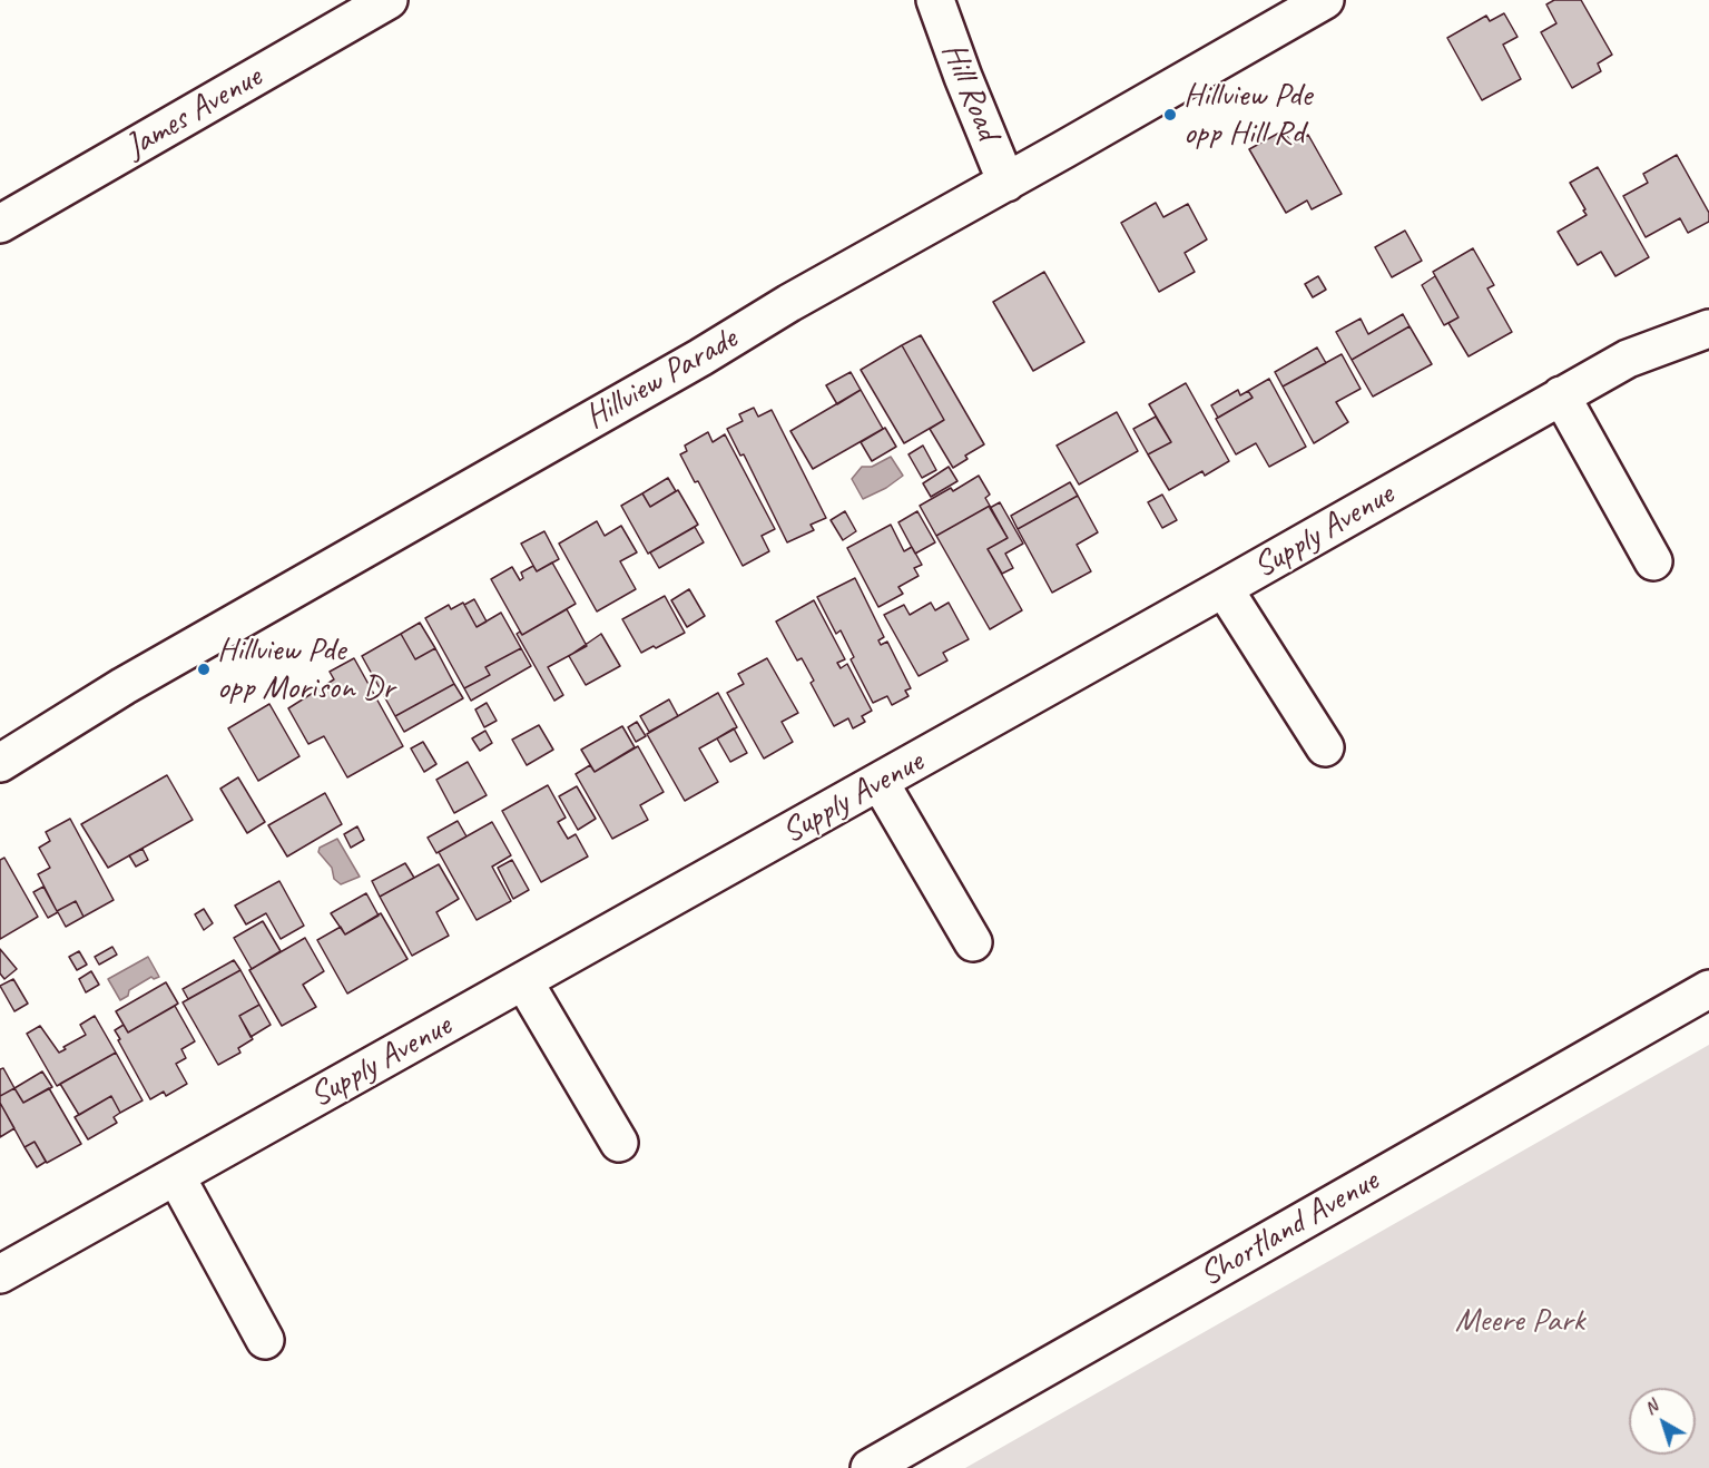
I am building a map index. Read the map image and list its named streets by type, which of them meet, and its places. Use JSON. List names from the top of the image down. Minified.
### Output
{"streets":{"street":["Hill Road","James Avenue","Hillview Parade","Supply Avenue","Shortland Avenue"]},"crossings":[["Hill Road","Hillview Parade"]],"parks":["Meere Park"],"places":["Hillview Pde opp Hill Rd","Hillview Pde opp Morison Dr"],"north":"top left"}
